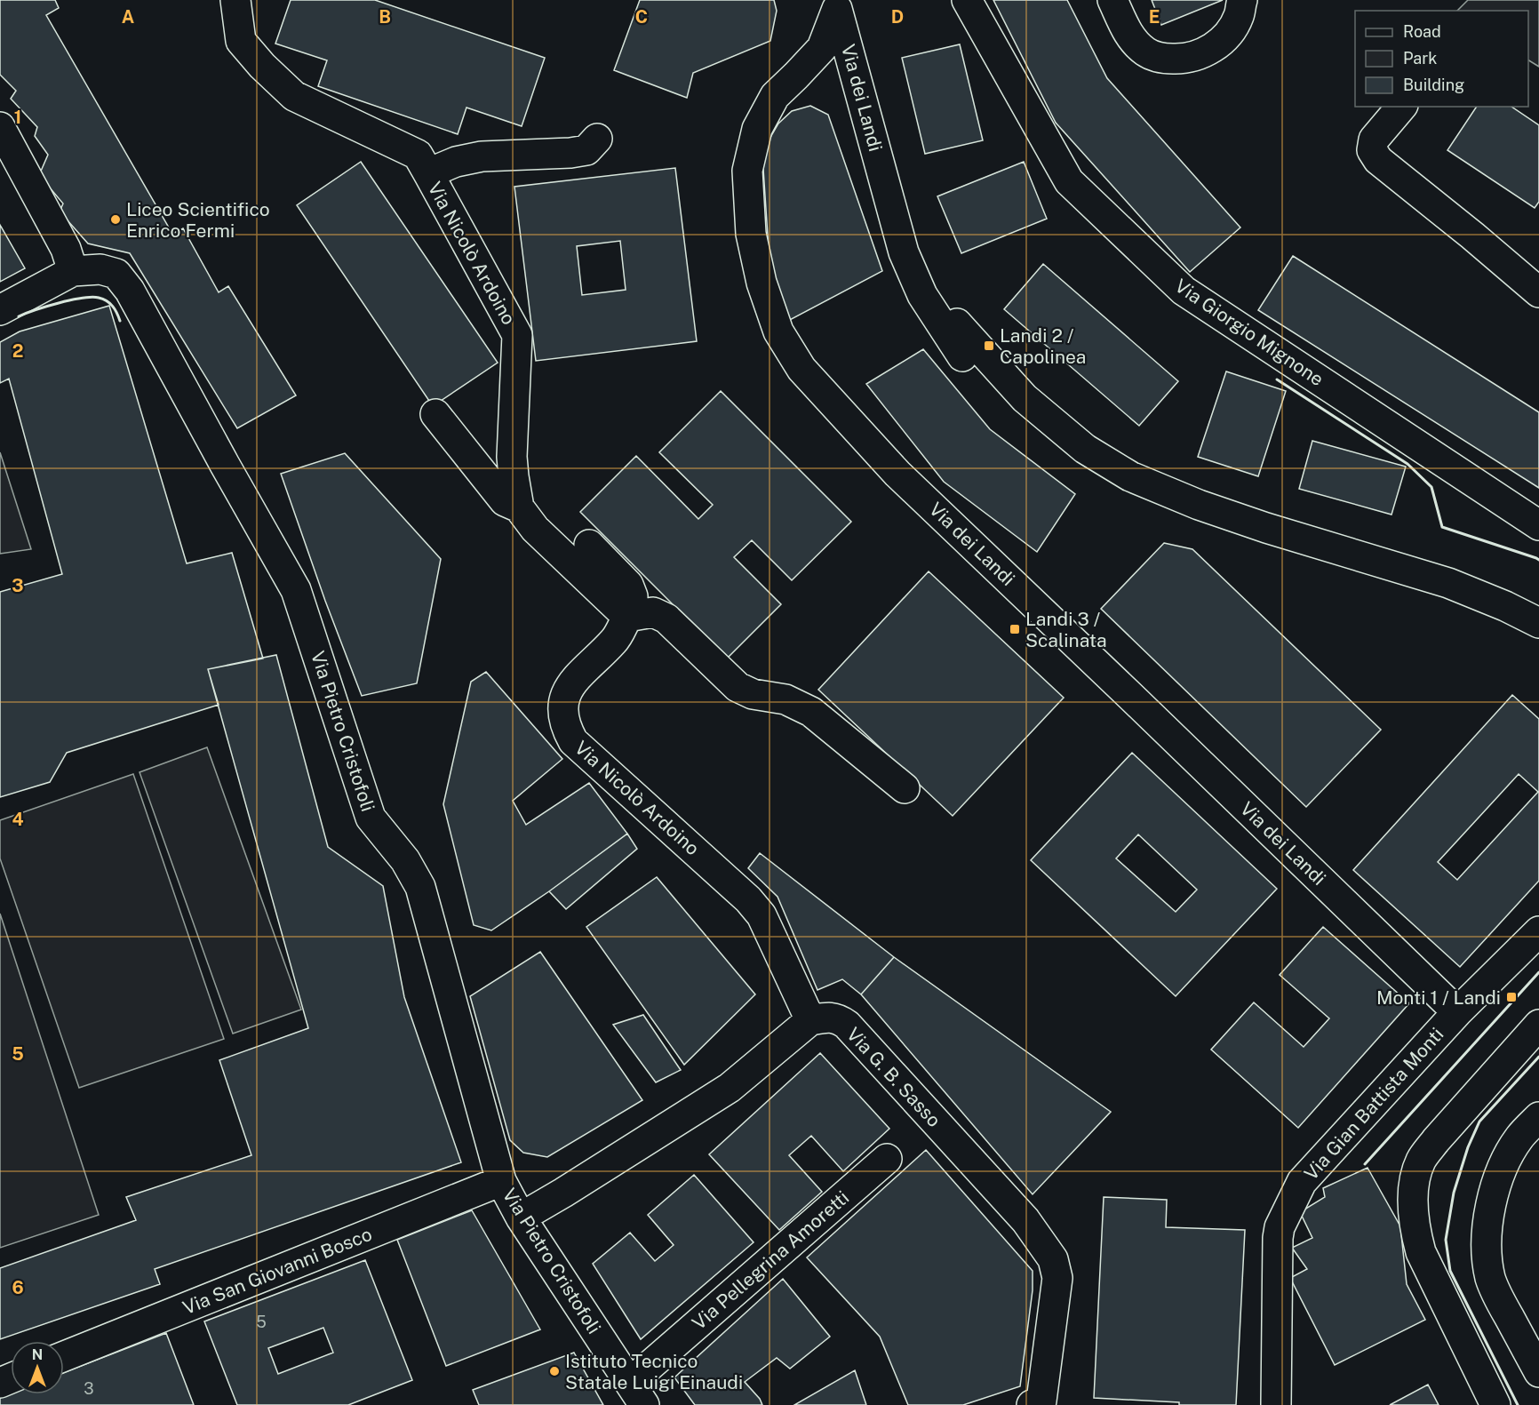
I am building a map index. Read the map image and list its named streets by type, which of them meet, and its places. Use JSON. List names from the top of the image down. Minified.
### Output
{"streets":{"street":["Via dei Landi","Via Nicolò Ardoino","Via Giorgio Mignone","Via Pietro Cristofoli","Via G. B. Sasso","Via Gian Battista Monti","Via Pellegrina Amoretti","Via San Giovanni Bosco"]},"crossings":[["Via dei Landi","Via Gian Battista Monti"],["Via Nicolò Ardoino","Via G. B. Sasso"],["Via Pietro Cristofoli","Via Pellegrina Amoretti"],["Via Pietro Cristofoli","Via San Giovanni Bosco"]],"places":{"other":["Liceo Scientifico Enrico Fermi","Istituto Tecnico Statale Luigi Einaudi"],"transit":["Landi 2 / Capolinea","Landi 3 / Scalinata","Monti 1 / Landi"]},"house_numbers":["5","3"],"legend":["Road","Park","Building"],"north":"top","grid":{"columns":["A","B","C","D","E"],"rows":["1","2","3","4","5","6"]}}
